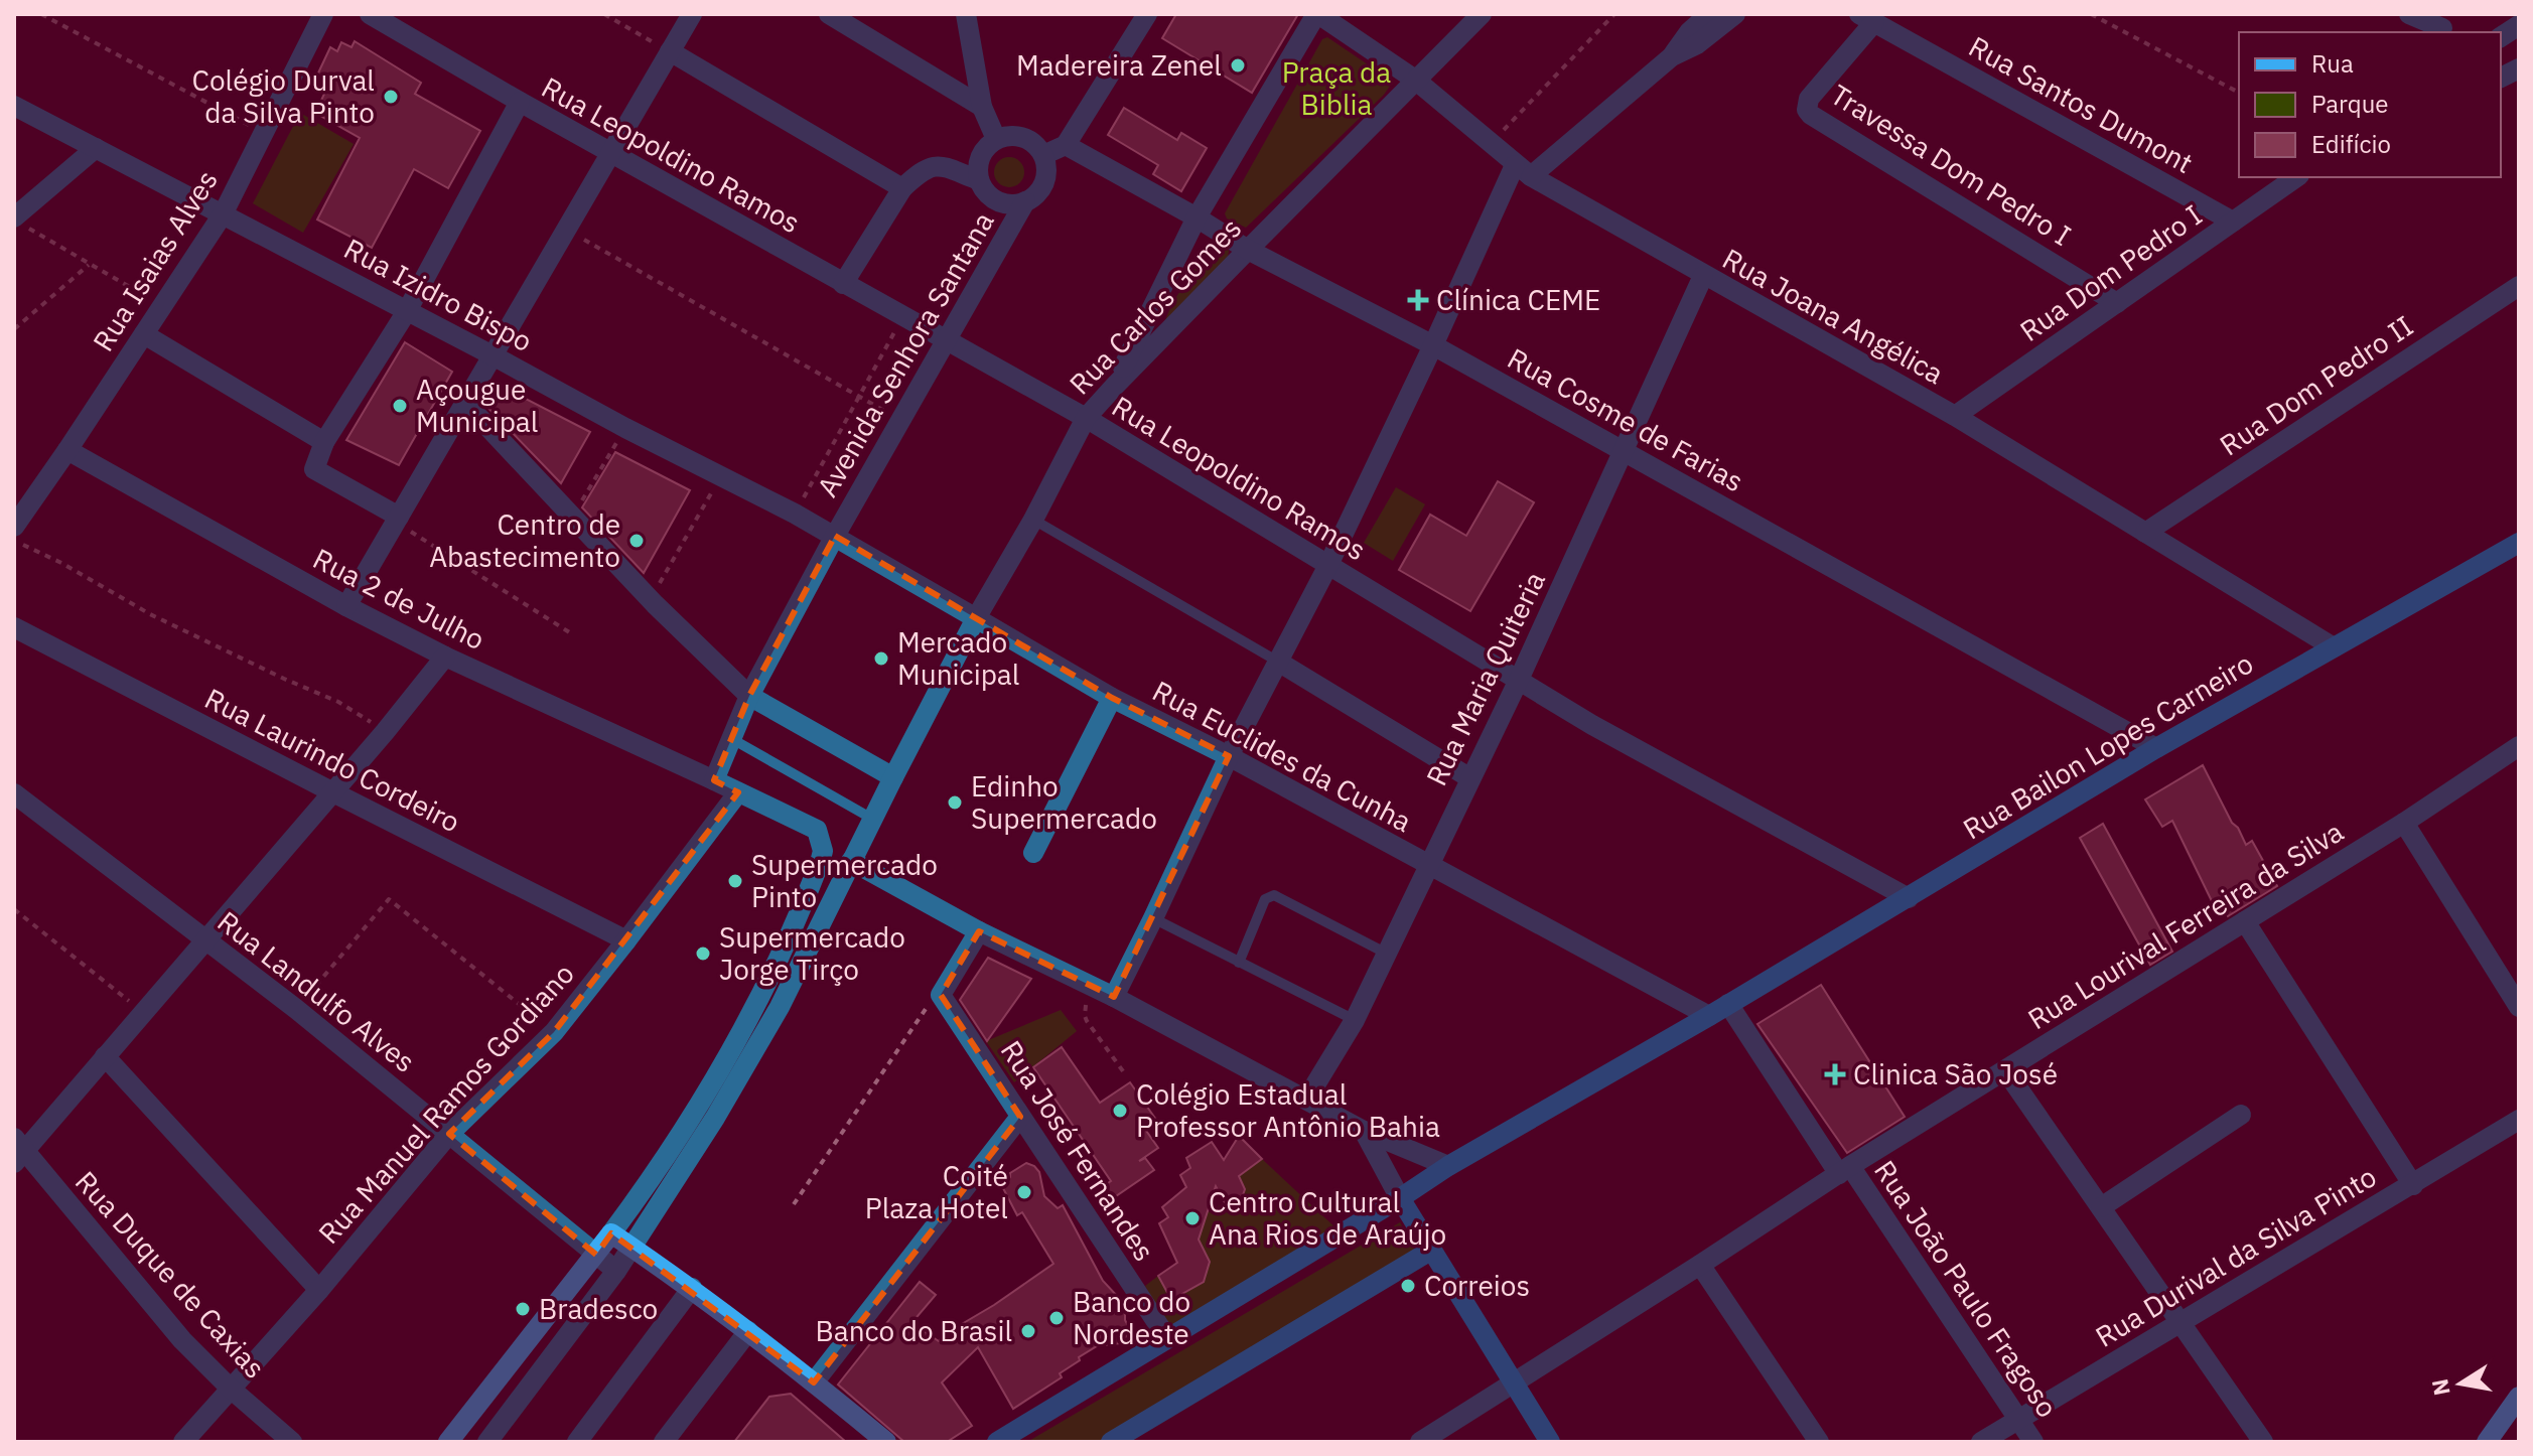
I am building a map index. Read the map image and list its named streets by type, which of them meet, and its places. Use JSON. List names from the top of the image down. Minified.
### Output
{"streets":{"main road":["Rua Bailon Lopes Carneiro"],"street":["Rua Santos Dumont","Rua Leopoldino Ramos","Travessa Dom Pedro I","Rua Isaias Alves","Rua Dom Pedro I","Rua Izidro Bispo","Rua Carlos Gomes","Rua Joana Angélica","Avenida Senhora Santana","Rua Dom Pedro II","Rua Cosme de Farias","Rua 2 de Julho","Rua Maria Quiteria","Rua Euclides da Cunha","Rua Laurindo Cordeiro","Rua Lourival Ferreira da Silva","Rua Landulfo Alves","Rua Manuel Ramos Gordiano","Rua José Fernandes","Rua Durival da Silva Pinto","Rua Duque de Caxias","Rua João Paulo Fragoso"]},"crossings":[["Rua Santos Dumont","Travessa Dom Pedro I"],["Rua Santos Dumont","Rua Dom Pedro I"],["Rua Leopoldino Ramos","Rua Carlos Gomes"],["Rua Leopoldino Ramos","Avenida Senhora Santana"],["Rua Leopoldino Ramos","Rua Maria Quiteria"],["Rua Leopoldino Ramos","Rua Bailon Lopes Carneiro"],["Travessa Dom Pedro I","Rua Dom Pedro I"],["Rua Isaias Alves","Rua Izidro Bispo"],["Rua Isaias Alves","Rua 2 de Julho"],["Rua Dom Pedro I","Rua Joana Angélica"],["Rua Izidro Bispo","Avenida Senhora Santana"],["Rua Izidro Bispo","Rua Euclides da Cunha"],["Rua Carlos Gomes","Rua Joana Angélica"],["Rua Carlos Gomes","Rua Cosme de Farias"],["Rua Carlos Gomes","Rua Euclides da Cunha"],["Rua Carlos Gomes","Rua Landulfo Alves"],["Rua Joana Angélica","Rua Dom Pedro II"],["Rua Joana Angélica","Rua Maria Quiteria"],["Rua Joana Angélica","Rua Bailon Lopes Carneiro"],["Avenida Senhora Santana","Rua 2 de Julho"],["Avenida Senhora Santana","Rua Euclides da Cunha"],["Rua Cosme de Farias","Rua Maria Quiteria"],["Rua Cosme de Farias","Rua Bailon Lopes Carneiro"],["Rua 2 de Julho","Rua Manuel Ramos Gordiano"],["Rua Maria Quiteria","Rua Euclides da Cunha"],["Rua Bailon Lopes Carneiro","Rua Euclides da Cunha"],["Rua Bailon Lopes Carneiro","Rua José Fernandes"],["Rua Bailon Lopes Carneiro","Rua João Paulo Fragoso"],["Rua Laurindo Cordeiro","Rua Manuel Ramos Gordiano"],["Rua Lourival Ferreira da Silva","Rua João Paulo Fragoso"],["Rua Landulfo Alves","Rua Manuel Ramos Gordiano"],["Rua Manuel Ramos Gordiano","Rua Duque de Caxias"],["Rua Durival da Silva Pinto","Rua João Paulo Fragoso"]],"parks":["Praça da Biblia"],"places":{"other":["Madereira Zenel","Colégio Durval da Silva Pinto","Açougue Municipal","Centro de Abastecimento","Mercado Municipal","Edinho Supermercado","Supermercado Pinto","Supermercado Jorge Tirço","Colégio Estadual Professor Antônio Bahia","Coité Plaza Hotel","Centro Cultural Ana Rios de Araújo","Correios","Bradesco","Banco do Nordeste","Banco do Brasil"],"health":["Clínica CEME","Clinica São José"]},"legend":["Rua","Parque","Edifício"],"north":"left"}
